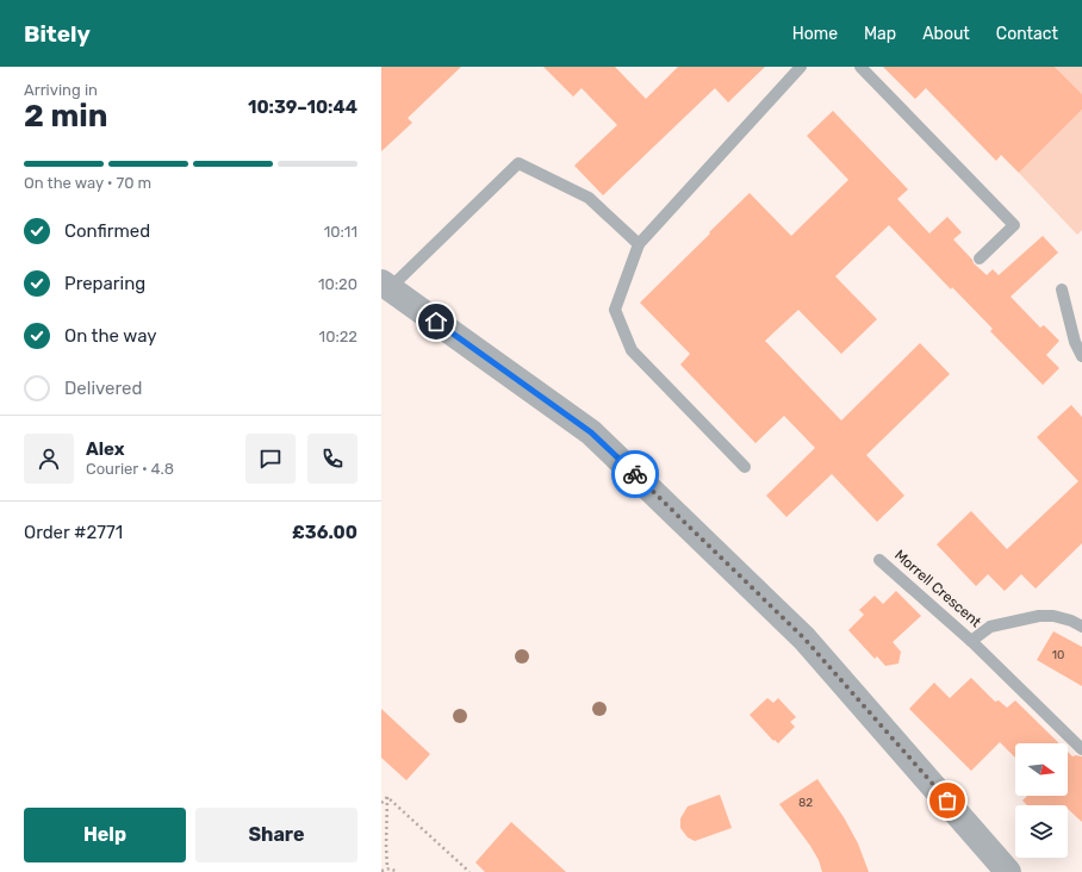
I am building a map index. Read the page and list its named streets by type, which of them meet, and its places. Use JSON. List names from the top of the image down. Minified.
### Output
{"streets":{"lane":["Morrell Crescent"]},"house_numbers":["10","82"],"north":"right","page":{"header":"Bitely","nav":["Home","Map","About","Contact"],"heading":["2 min","Arriving in","10:39–10:44"],"panel":["Alex","Courier · 4.8","Order #2771","£36.00"],"bar":"On the way · 70 m","list":[["Confirmed","10:11"],["Preparing","10:20"],["On the way","10:22"],"Delivered"],"buttons":["Help","Share"]}}
